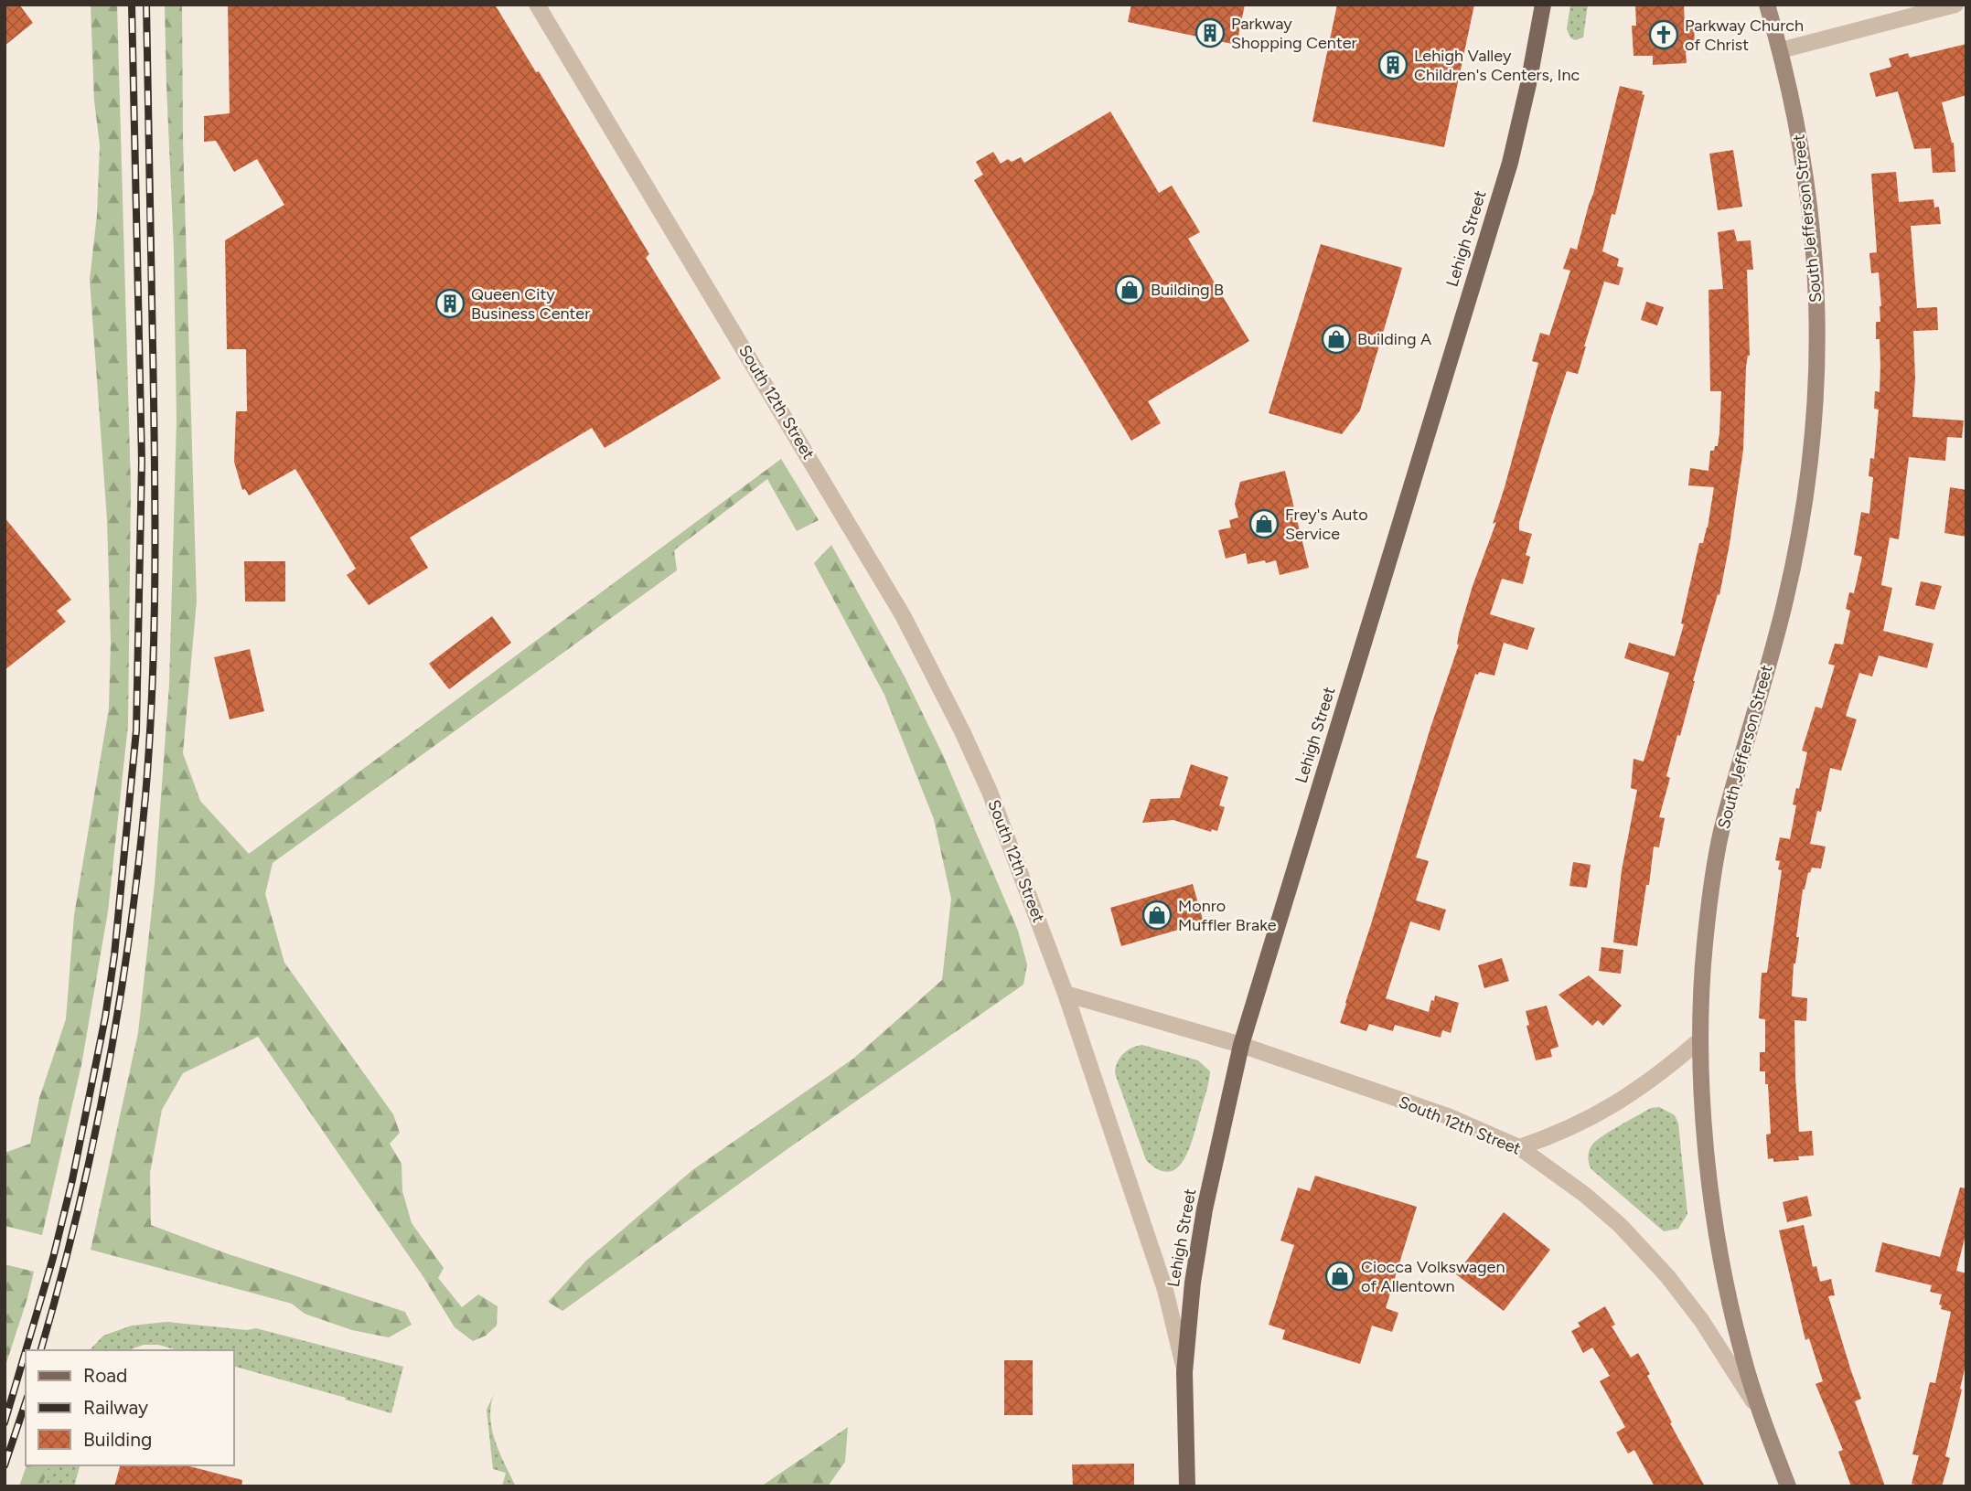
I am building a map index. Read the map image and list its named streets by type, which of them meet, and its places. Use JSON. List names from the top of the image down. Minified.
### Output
{"streets":{"main road":["South Jefferson Street","Lehigh Street"],"street":["South 12th Street"]},"crossings":[["South Jefferson Street","South 12th Street"],["Lehigh Street","South 12th Street"]],"places":{"building":["Parkway Shopping Center","Lehigh Valley Children's Centers, Inc","Queen City Business Center"],"church":["Parkway Church of Christ"],"shop":["Building B","Building A","Frey's Auto Service","Monro Muffler Brake","Ciocca Volkswagen of Allentown"]},"legend":["Road","Railway","Building"]}
